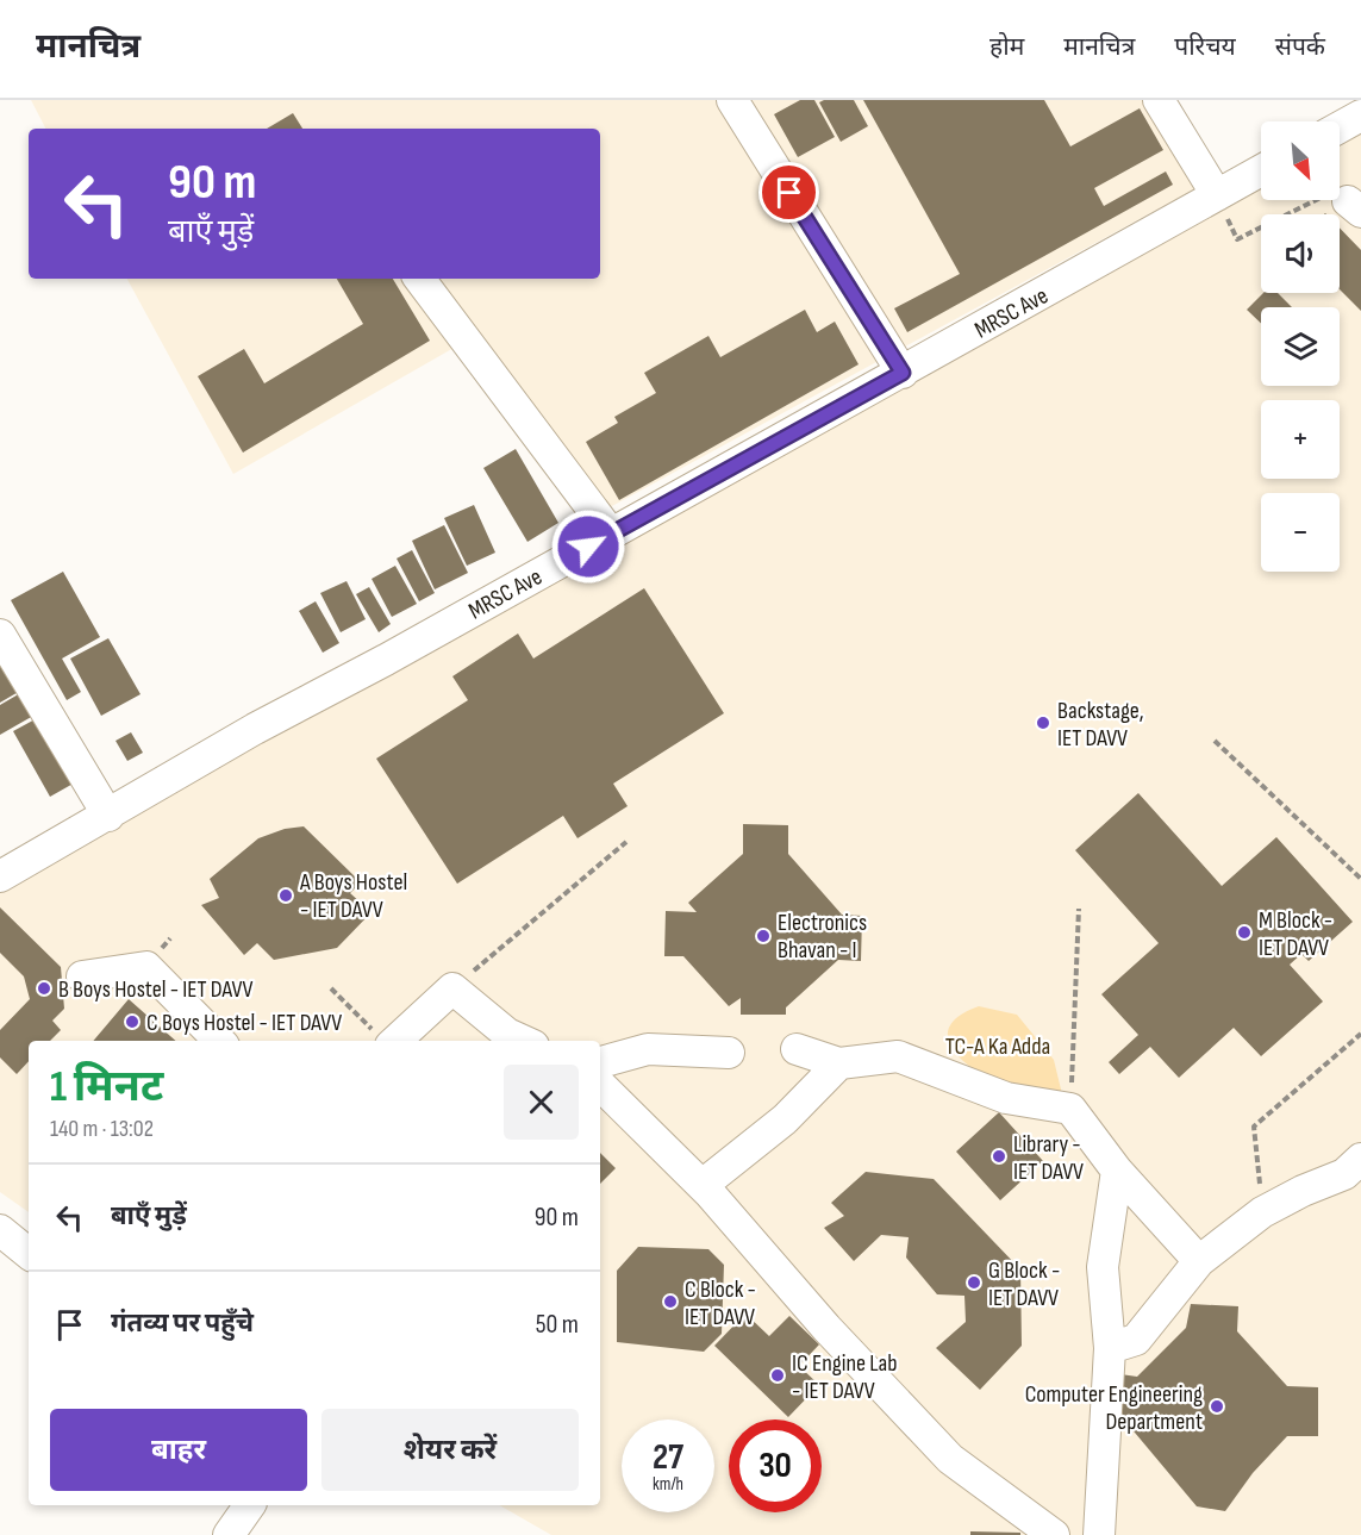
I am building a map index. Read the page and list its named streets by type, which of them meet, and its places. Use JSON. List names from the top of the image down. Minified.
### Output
{"streets":{"street":["MRSC Ave"]},"parks":["TC-A Ka Adda"],"places":["Backstage, IET DAVV","A Boys Hostel - IET DAVV","M Block - IET DAVV","Electronics Bhavan - I","B Boys Hostel - IET DAVV","C Boys Hostel - IET DAVV","Library - IET DAVV","G Block - IET DAVV","C Block - IET DAVV","IC Engine Lab - IET DAVV","Computer Engineering Department"],"north":"bottom right","page":{"header":"मानचित्र","nav":["होम","मानचित्र","परिचय","संपर्क"],"map_buttons":["+","−"],"turn":["90 m","बाएँ मुड़ें"],"heading":["1 मिनट","140 m · 13:02"],"list":[{"name":"बाएँ मुड़ें","value":"90 m"},{"name":"गंतव्य पर पहुँचे","value":"50 m"}],"buttons":["बाहर","शेयर करें"],"speed":"27 km/h","limit":"30"}}
